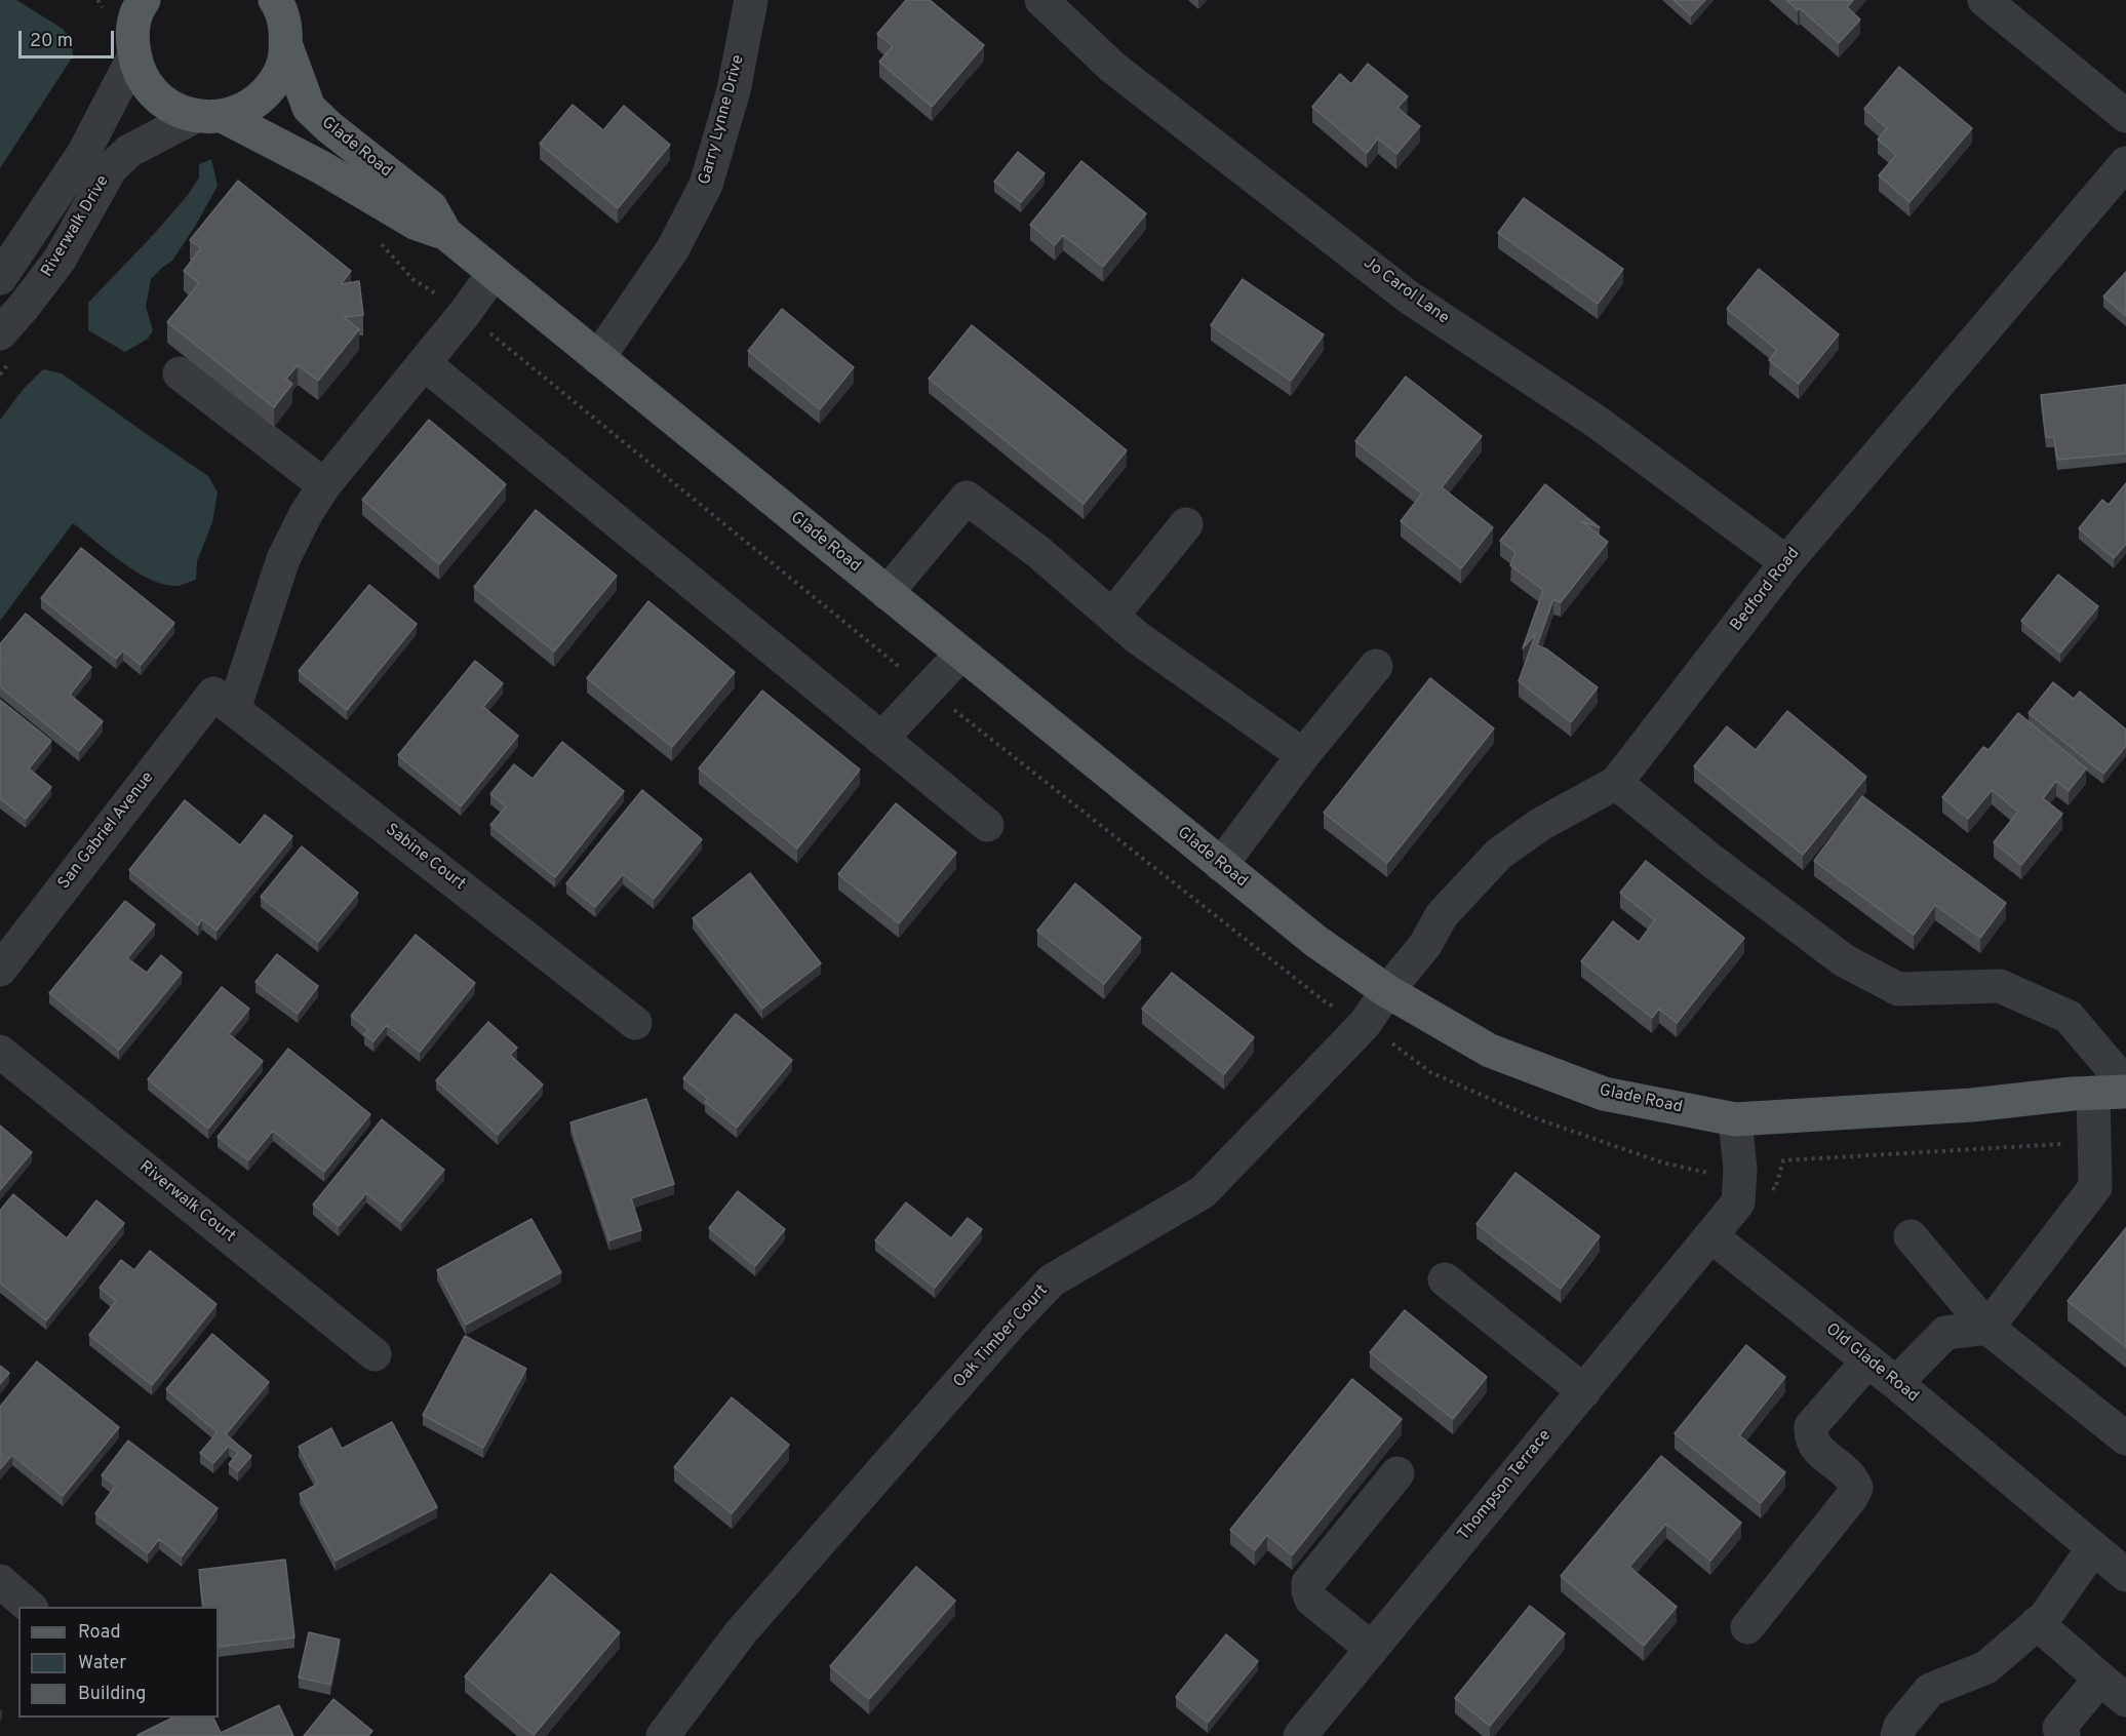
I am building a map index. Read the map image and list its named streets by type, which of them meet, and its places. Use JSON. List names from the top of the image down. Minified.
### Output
{"streets":{"main road":["Glade Road"],"street":["Garry Lynne Drive","Riverwalk Drive","Jo Carol Lane","Bedford Road","San Gabriel Avenue","Sabine Court","Riverwalk Court","Oak Timber Court","Old Glade Road","Thompson Terrace"]},"crossings":[["Garry Lynne Drive","Glade Road"],["Glade Road","Riverwalk Drive"],["Glade Road","Bedford Road"],["Glade Road","San Gabriel Avenue"],["Glade Road","Oak Timber Court"],["Jo Carol Lane","Bedford Road"],["Bedford Road","Oak Timber Court"],["San Gabriel Avenue","Sabine Court"],["Old Glade Road","Thompson Terrace"]],"legend":["Road","Water","Building"],"scale_bar":"20 m"}
